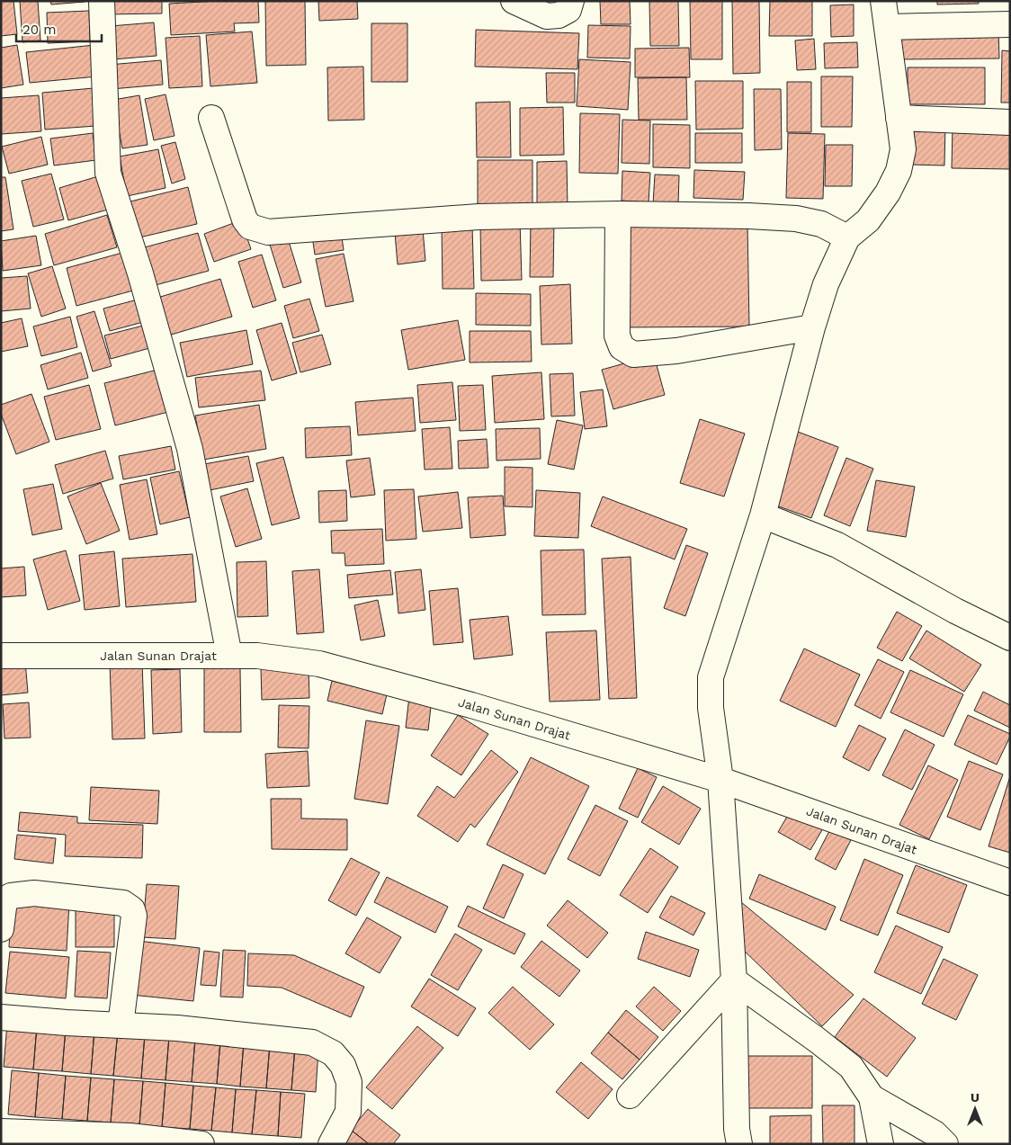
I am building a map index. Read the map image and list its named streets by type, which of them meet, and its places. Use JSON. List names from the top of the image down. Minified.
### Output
{"streets":{"street":["Jalan Sunan Drajat"]},"scale_bar":"20 m","north":"top"}
